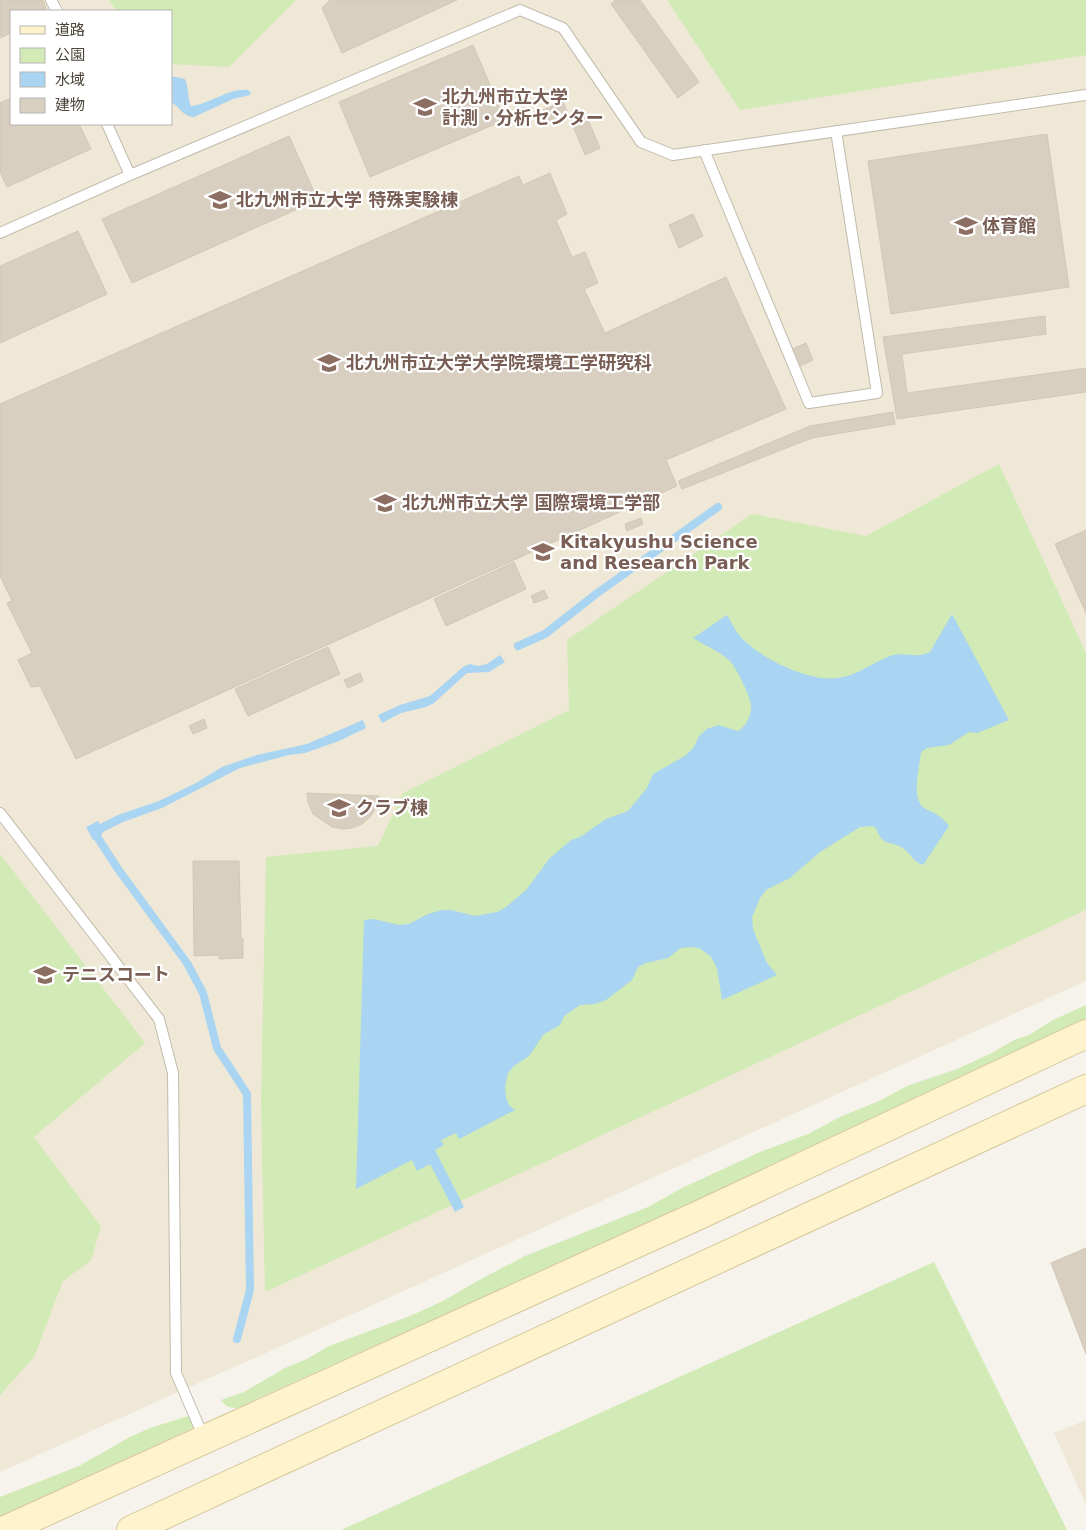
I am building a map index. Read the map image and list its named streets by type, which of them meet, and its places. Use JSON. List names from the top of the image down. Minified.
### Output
{"places":{"school or university":["北九州市立大学 計測・分析センター","北九州市立大学 特殊実験棟","体育館","北九州市立大学大学院環境工学研究科","北九州市立大学 国際環境工学部","Kitakyushu Science and Research Park","クラブ棟","テニスコート"]},"legend":["道路","公園","水域","建物"]}
